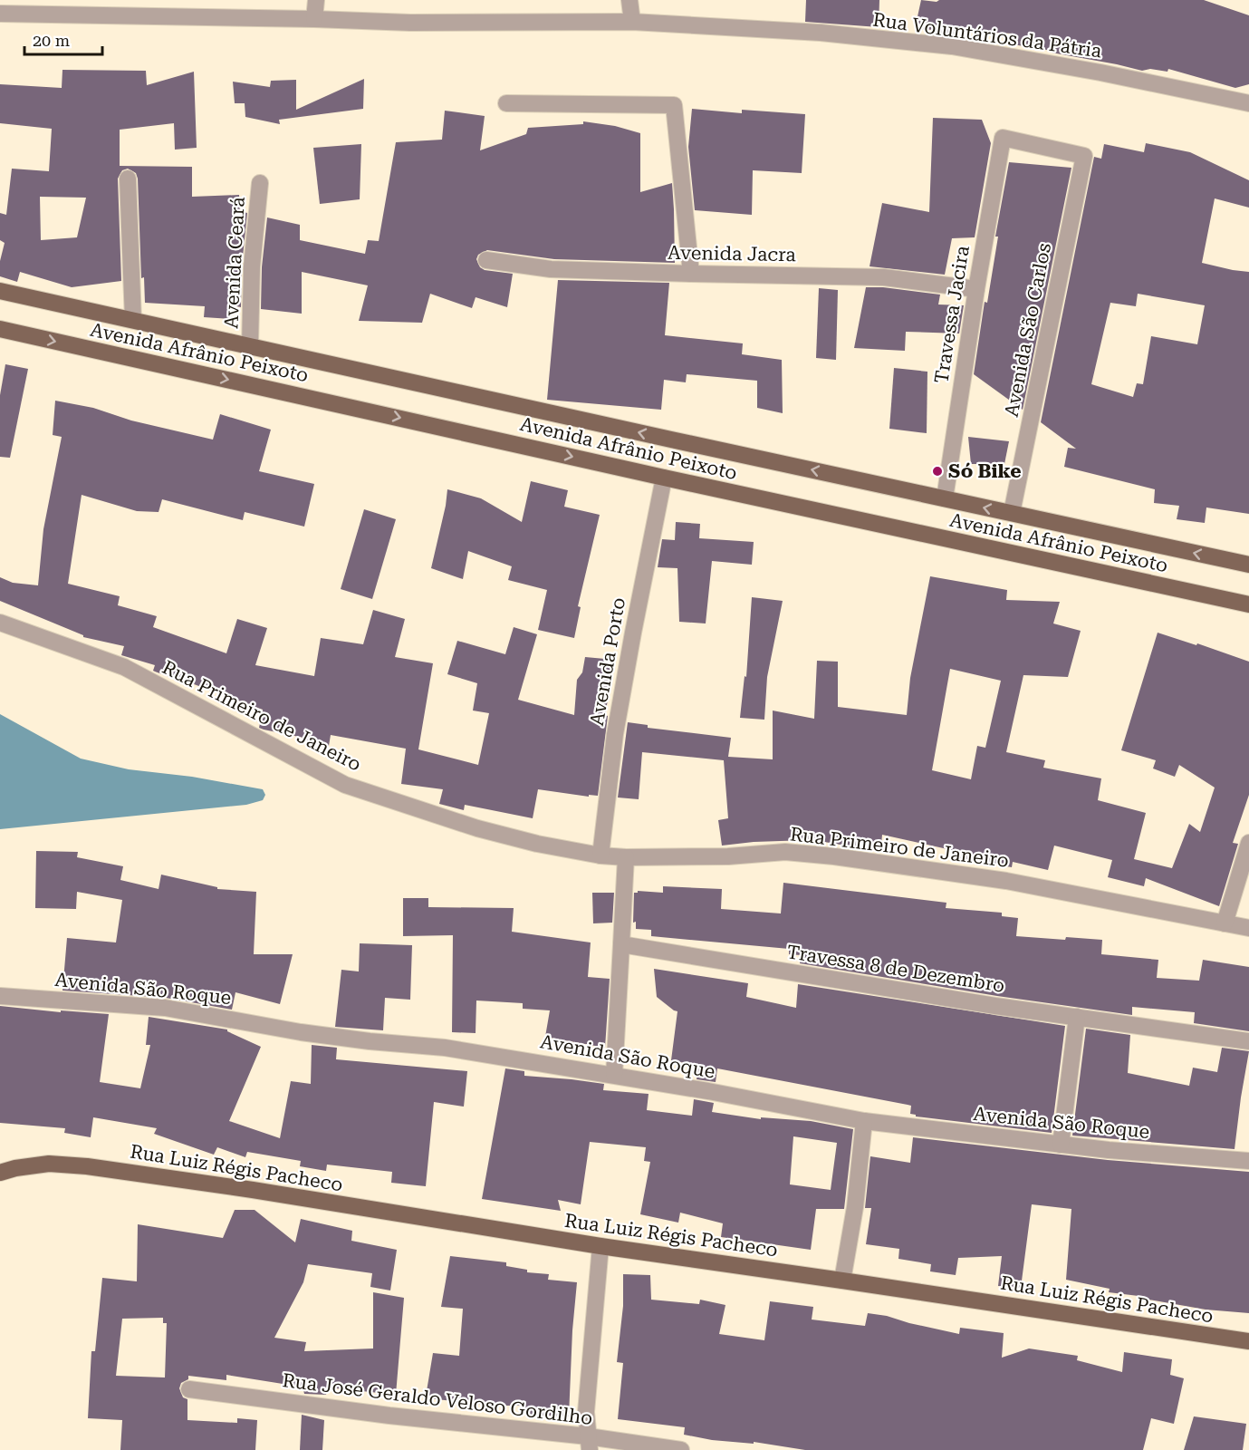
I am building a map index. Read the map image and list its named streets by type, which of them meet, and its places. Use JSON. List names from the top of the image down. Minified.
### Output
{"streets":{"main road":["Avenida Afrânio Peixoto","Rua Luiz Régis Pacheco"],"street":["Rua Voluntários da Pátria","Avenida Jacra","Avenida Ceará","Travessa Jacira","Avenida São Carlos","Avenida Porto","Rua Primeiro de Janeiro","Travessa 8 de Dezembro","Avenida São Roque","Rua José Geraldo Veloso Gordilho"]},"crossings":[["Avenida Jacra","Travessa Jacira"],["Avenida Ceará","Avenida Afrânio Peixoto"],["Travessa Jacira","Avenida São Carlos"],["Travessa Jacira","Avenida Afrânio Peixoto"],["Avenida São Carlos","Avenida Afrânio Peixoto"],["Avenida Afrânio Peixoto","Avenida Porto"],["Avenida Porto","Rua Primeiro de Janeiro"]],"places":["Só Bike"],"scale_bar":"20 m"}
